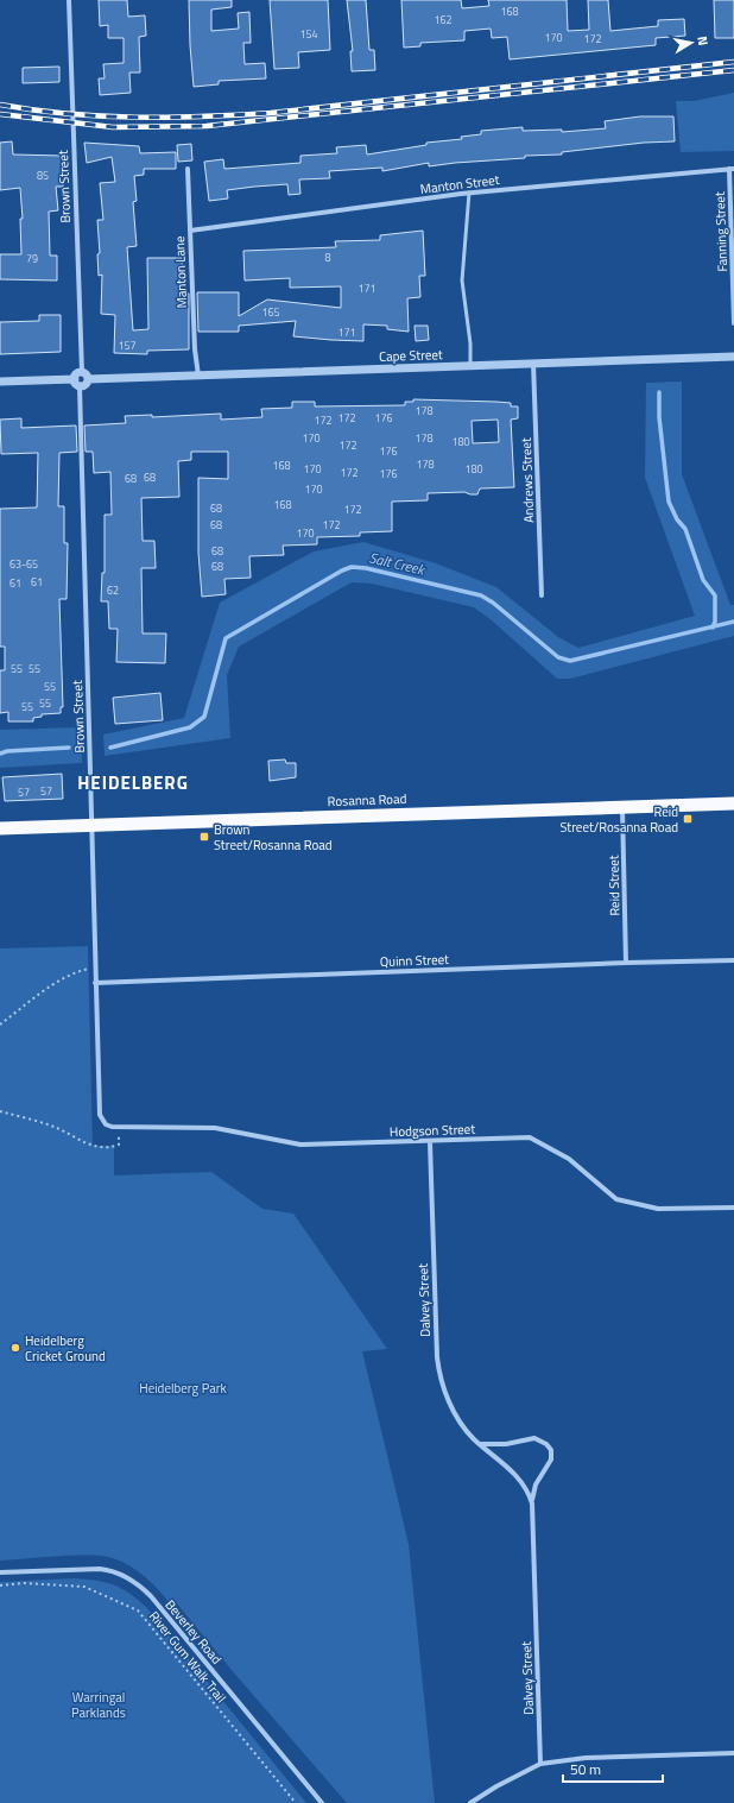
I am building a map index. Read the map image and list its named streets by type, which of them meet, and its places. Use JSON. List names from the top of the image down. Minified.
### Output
{"streets":{"highway":["Rosanna Road"],"street":["Manton Street","Brown Street","Fanning Street","Manton Lane","Cape Street","Andrews Street","Reid Street","Quinn Street","Hodgson Street","Dalvey Street","Beverley Road"],"path":["River Gum Walk Trail"]},"crossings":[["Manton Street","Fanning Street"],["Manton Street","Manton Lane"],["Brown Street","Cape Street"],["Brown Street","Rosanna Road"],["Brown Street","Quinn Street"],["Brown Street","Hodgson Street"],["Manton Lane","Cape Street"],["Cape Street","Andrews Street"],["Rosanna Road","Reid Street"],["Reid Street","Quinn Street"],["Hodgson Street","Dalvey Street"]],"districts":["HEIDELBERG"],"water":["Salt Creek"],"parks":["Heidelberg Park","Warringal Parklands"],"places":{"transit":["Reid Street/Rosanna Road","Brown Street/Rosanna Road"],"other":["Heidelberg Cricket Ground"]},"house_numbers":["168","162","154","170","172","85","8","79","171","165","171","157","178","172","176","172","170","178","180","172","176","178","168","170","180","172","176","68","68","170","168","68","172","68","172","170","68","63-65","68","61","61","62","55","55","55","55","55","57","57"],"scale_bar":"50 m","north":"right"}
